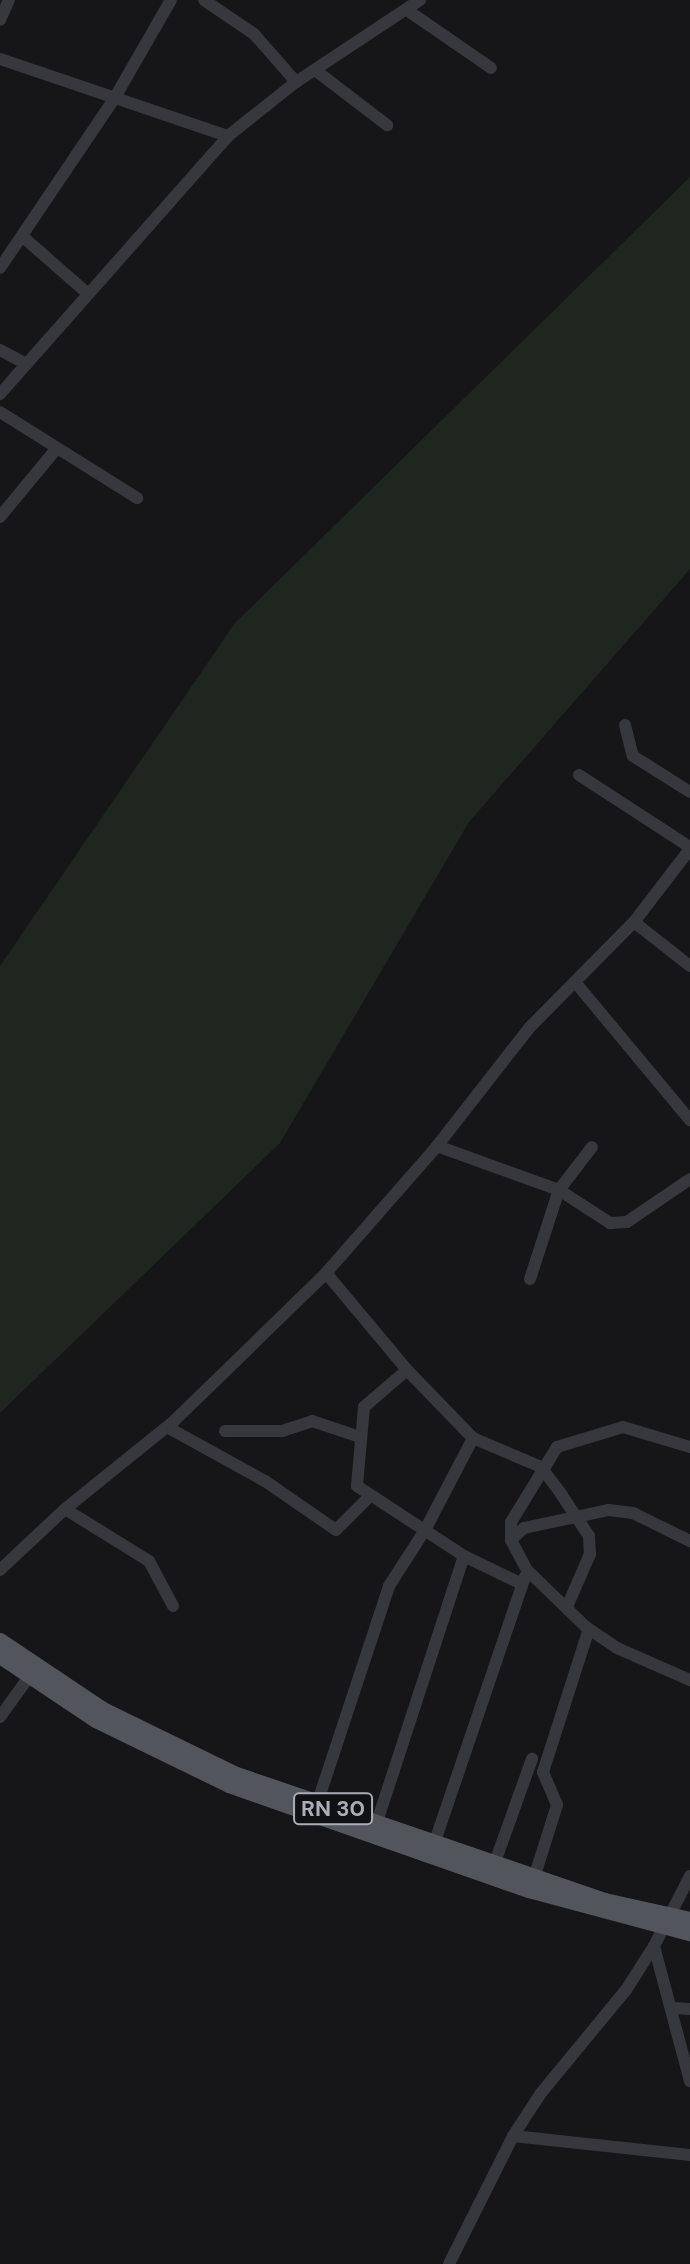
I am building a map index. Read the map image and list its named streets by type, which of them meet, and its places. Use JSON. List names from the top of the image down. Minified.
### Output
{"streets":{"main road":["RN 30"]}}
